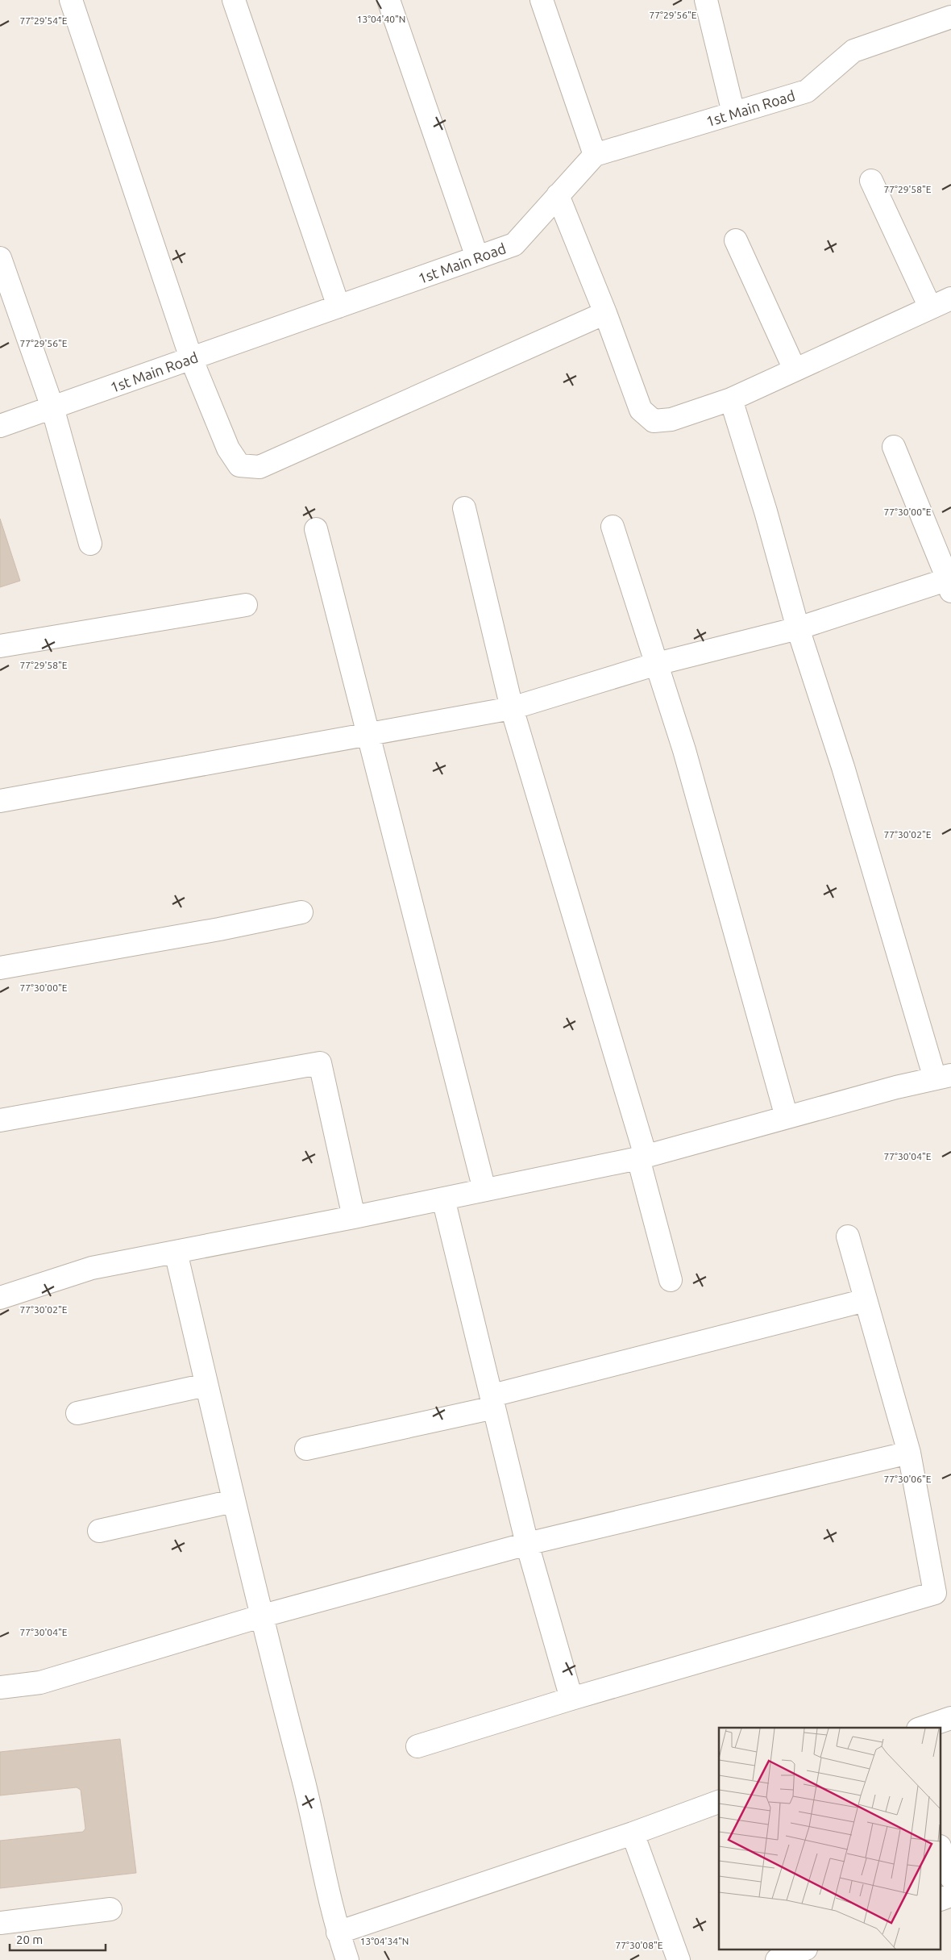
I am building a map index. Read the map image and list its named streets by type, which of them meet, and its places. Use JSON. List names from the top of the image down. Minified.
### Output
{"streets":{"street":["1st Main Road"]},"scale_bar":"20 m","coordinates":["77°29'56\"E","13°04'40\"N","77°29'54\"E","77°29'58\"E","77°30'00\"E","77°30'02\"E","77°30'04\"E","77°30'06\"E","13°04'34\"N","77°30'08\"E"]}
